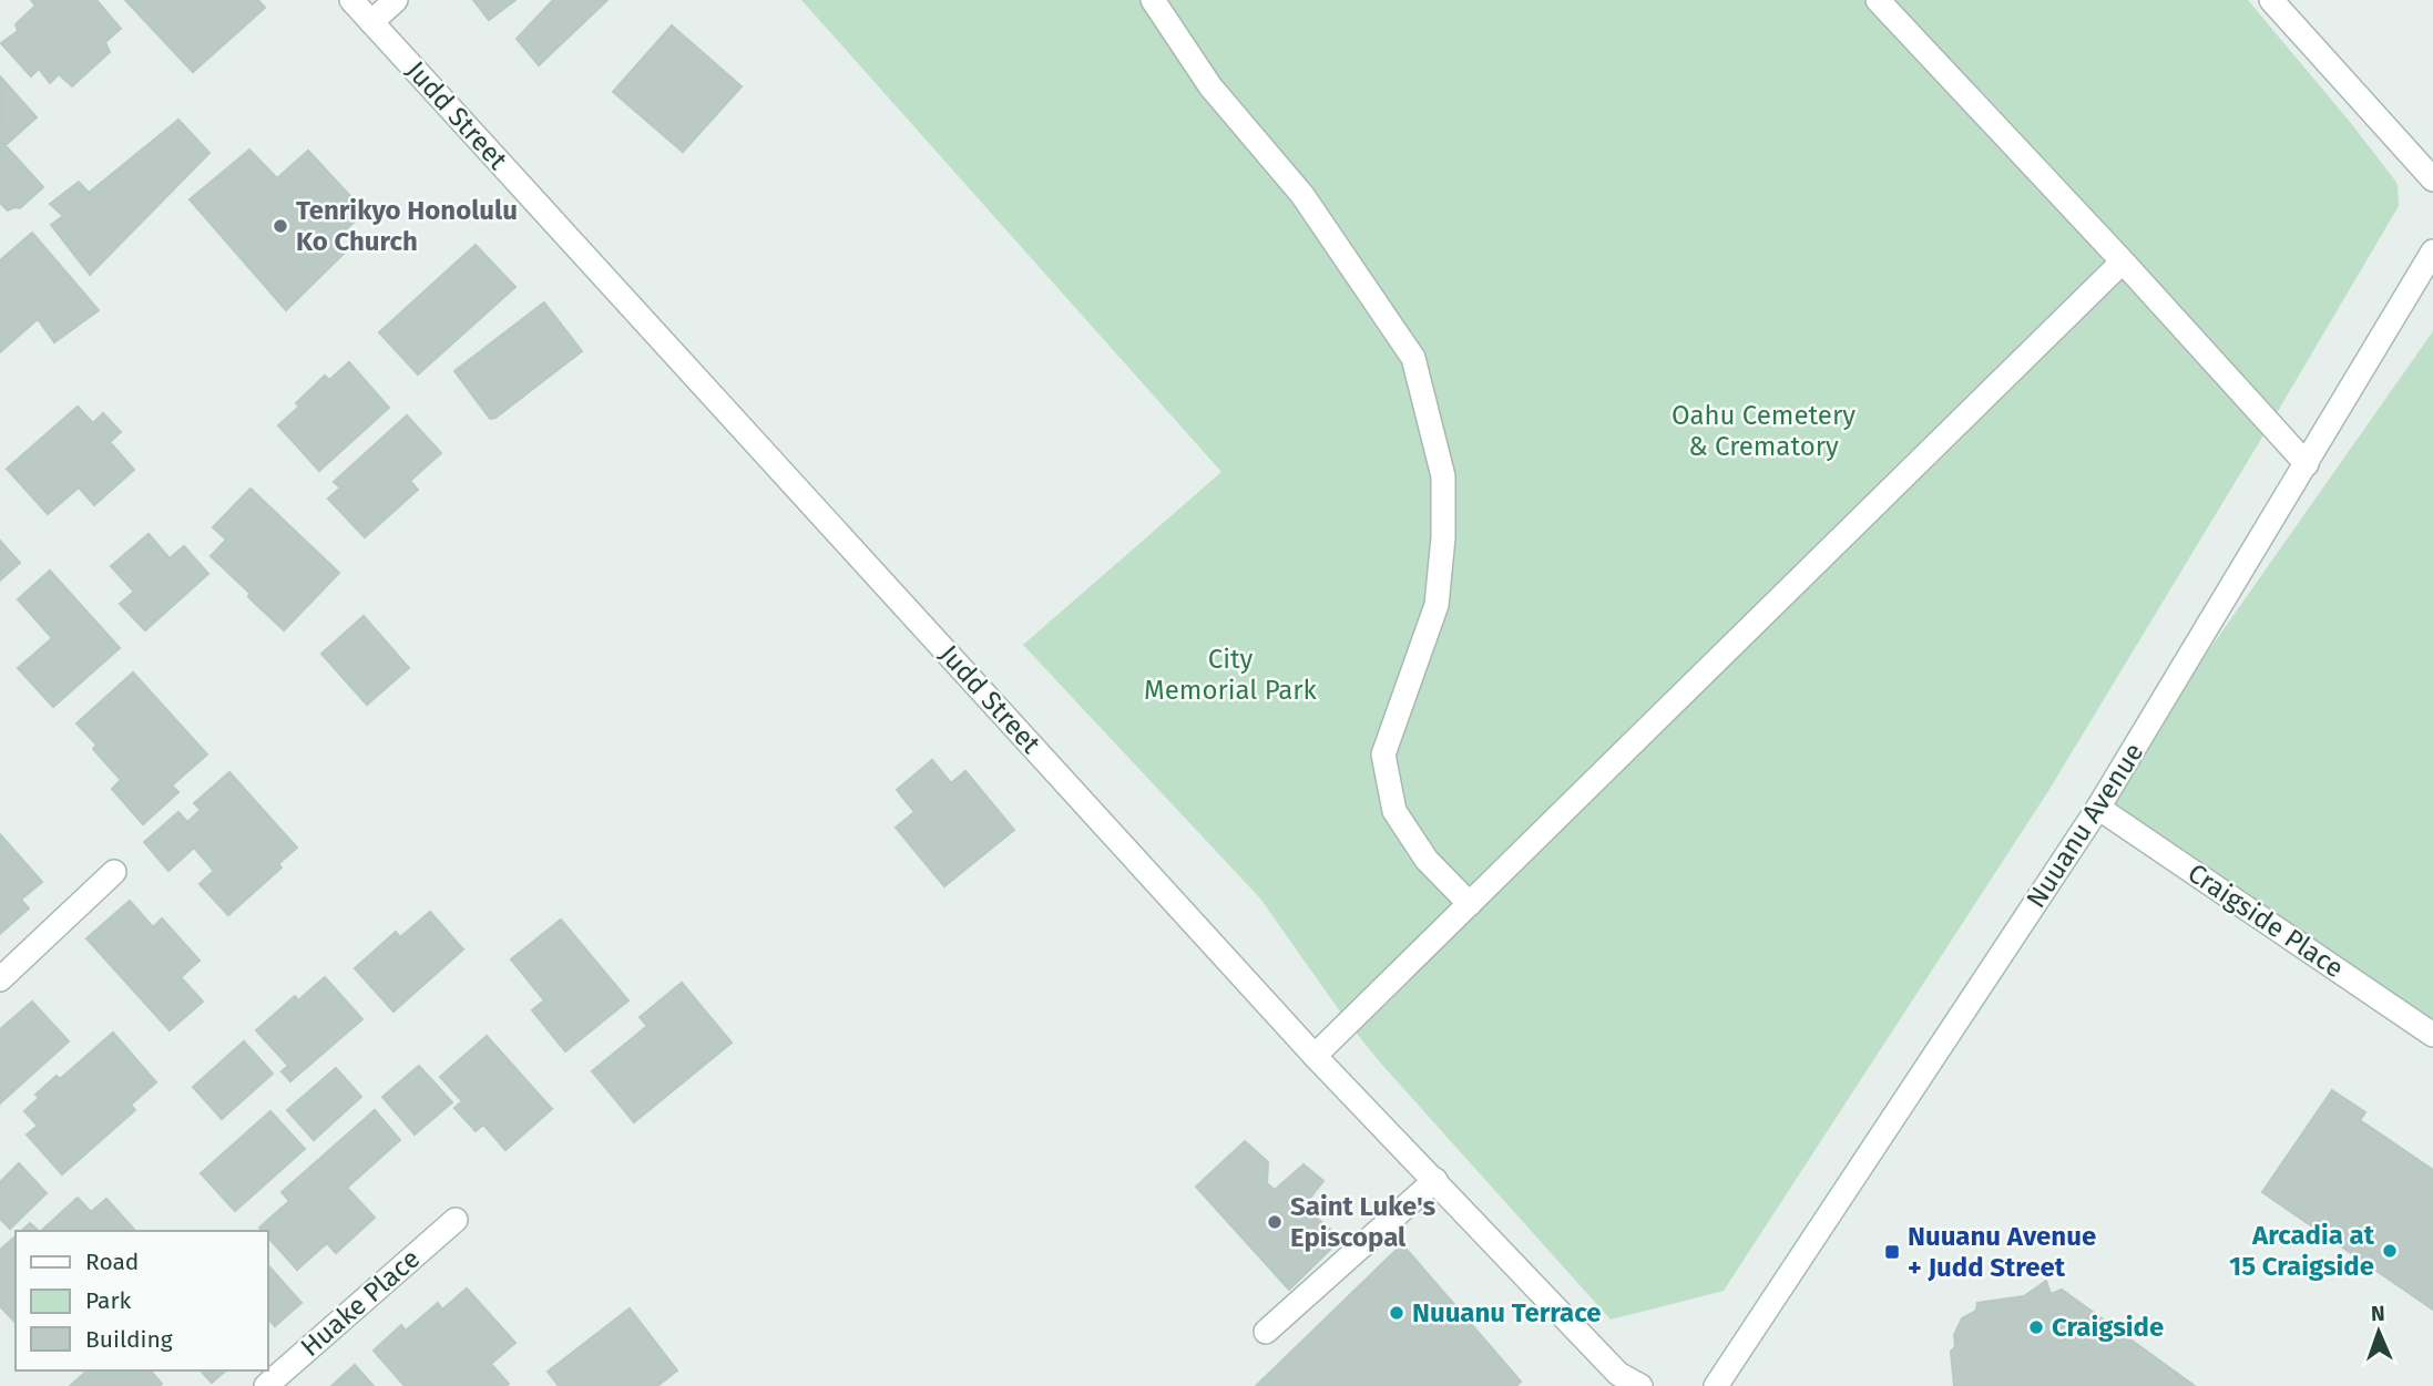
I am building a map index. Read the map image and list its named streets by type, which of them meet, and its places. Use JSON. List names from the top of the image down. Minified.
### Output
{"streets":{"street":["Judd Street","Nuuanu Avenue","Craigside Place","Huake Place"]},"crossings":[["Nuuanu Avenue","Craigside Place"]],"parks":["Oahu Cemetery & Crematory","City Memorial Park"],"places":{"other":["Tenrikyo Honolulu Ko Church","Saint Luke's Episcopal","Arcadia at 15 Craigside","Nuuanu Terrace","Craigside"],"transit":["Nuuanu Avenue + Judd Street"]},"legend":["Road","Park","Building"],"north":"top"}
